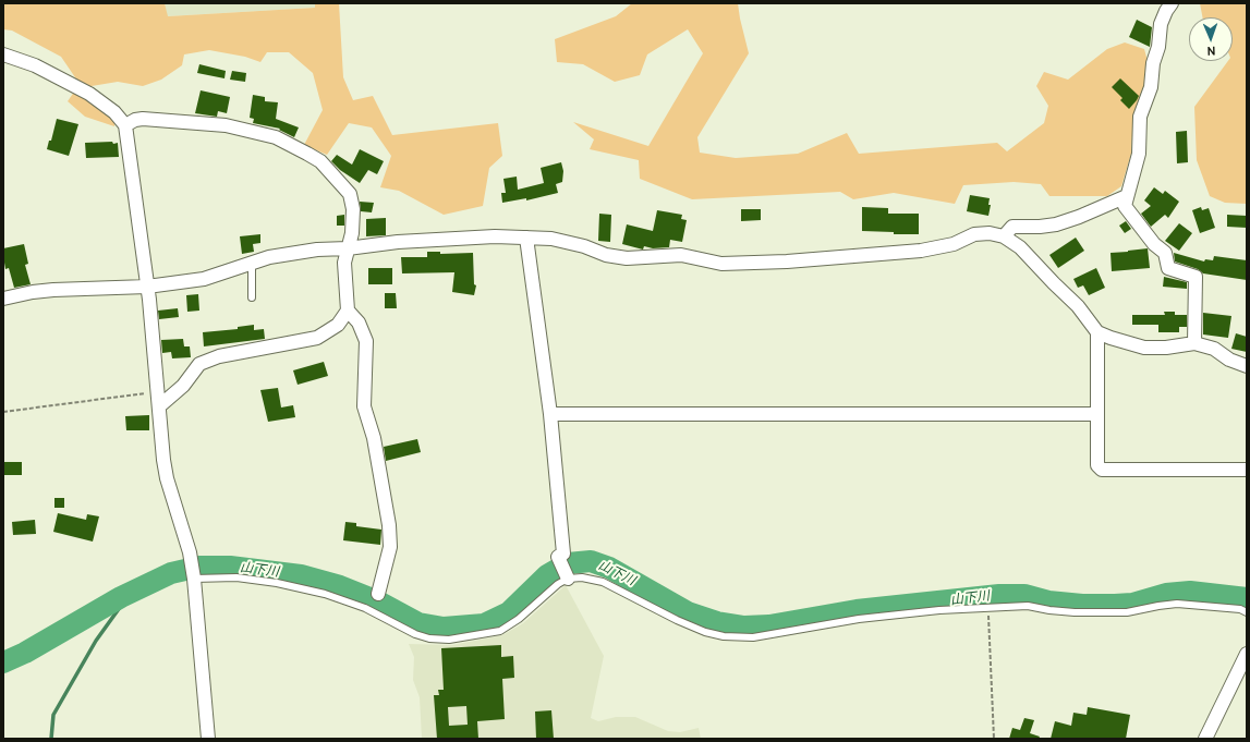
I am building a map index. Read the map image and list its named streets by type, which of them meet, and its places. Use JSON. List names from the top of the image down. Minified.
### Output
{"water":["山下川"],"north":"bottom"}
